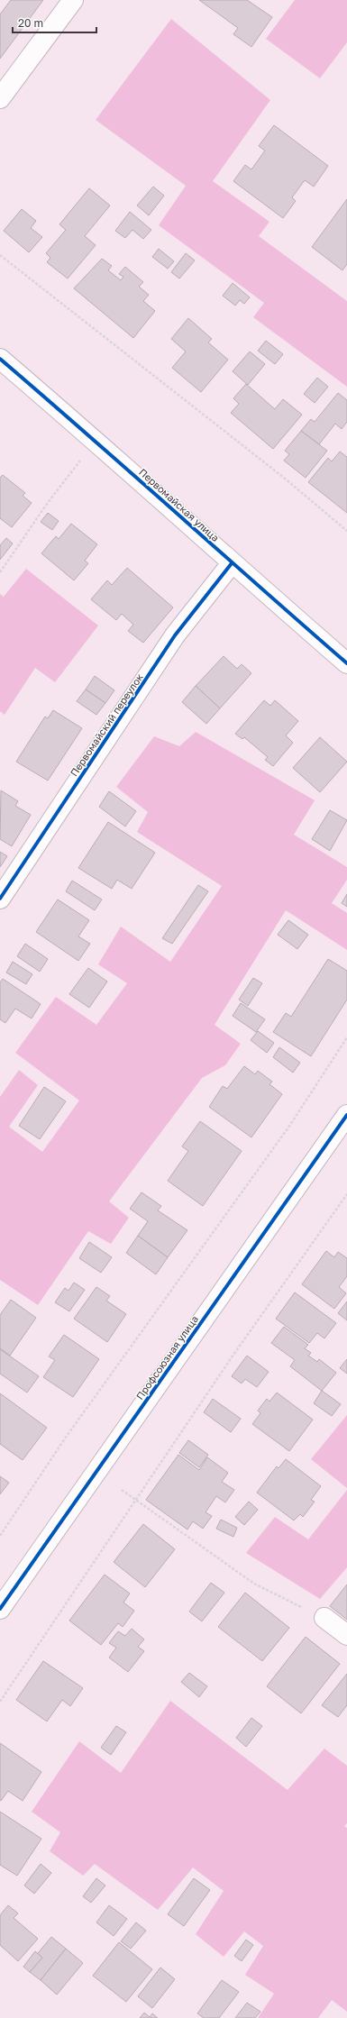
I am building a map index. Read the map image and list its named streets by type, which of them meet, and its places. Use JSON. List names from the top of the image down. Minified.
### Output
{"streets":{"street":["Первомайская улица","Первомайский переулок","Профсоюзная улица"]},"crossings":[["Первомайская улица","Первомайский переулок"]],"scale_bar":"20 m"}
